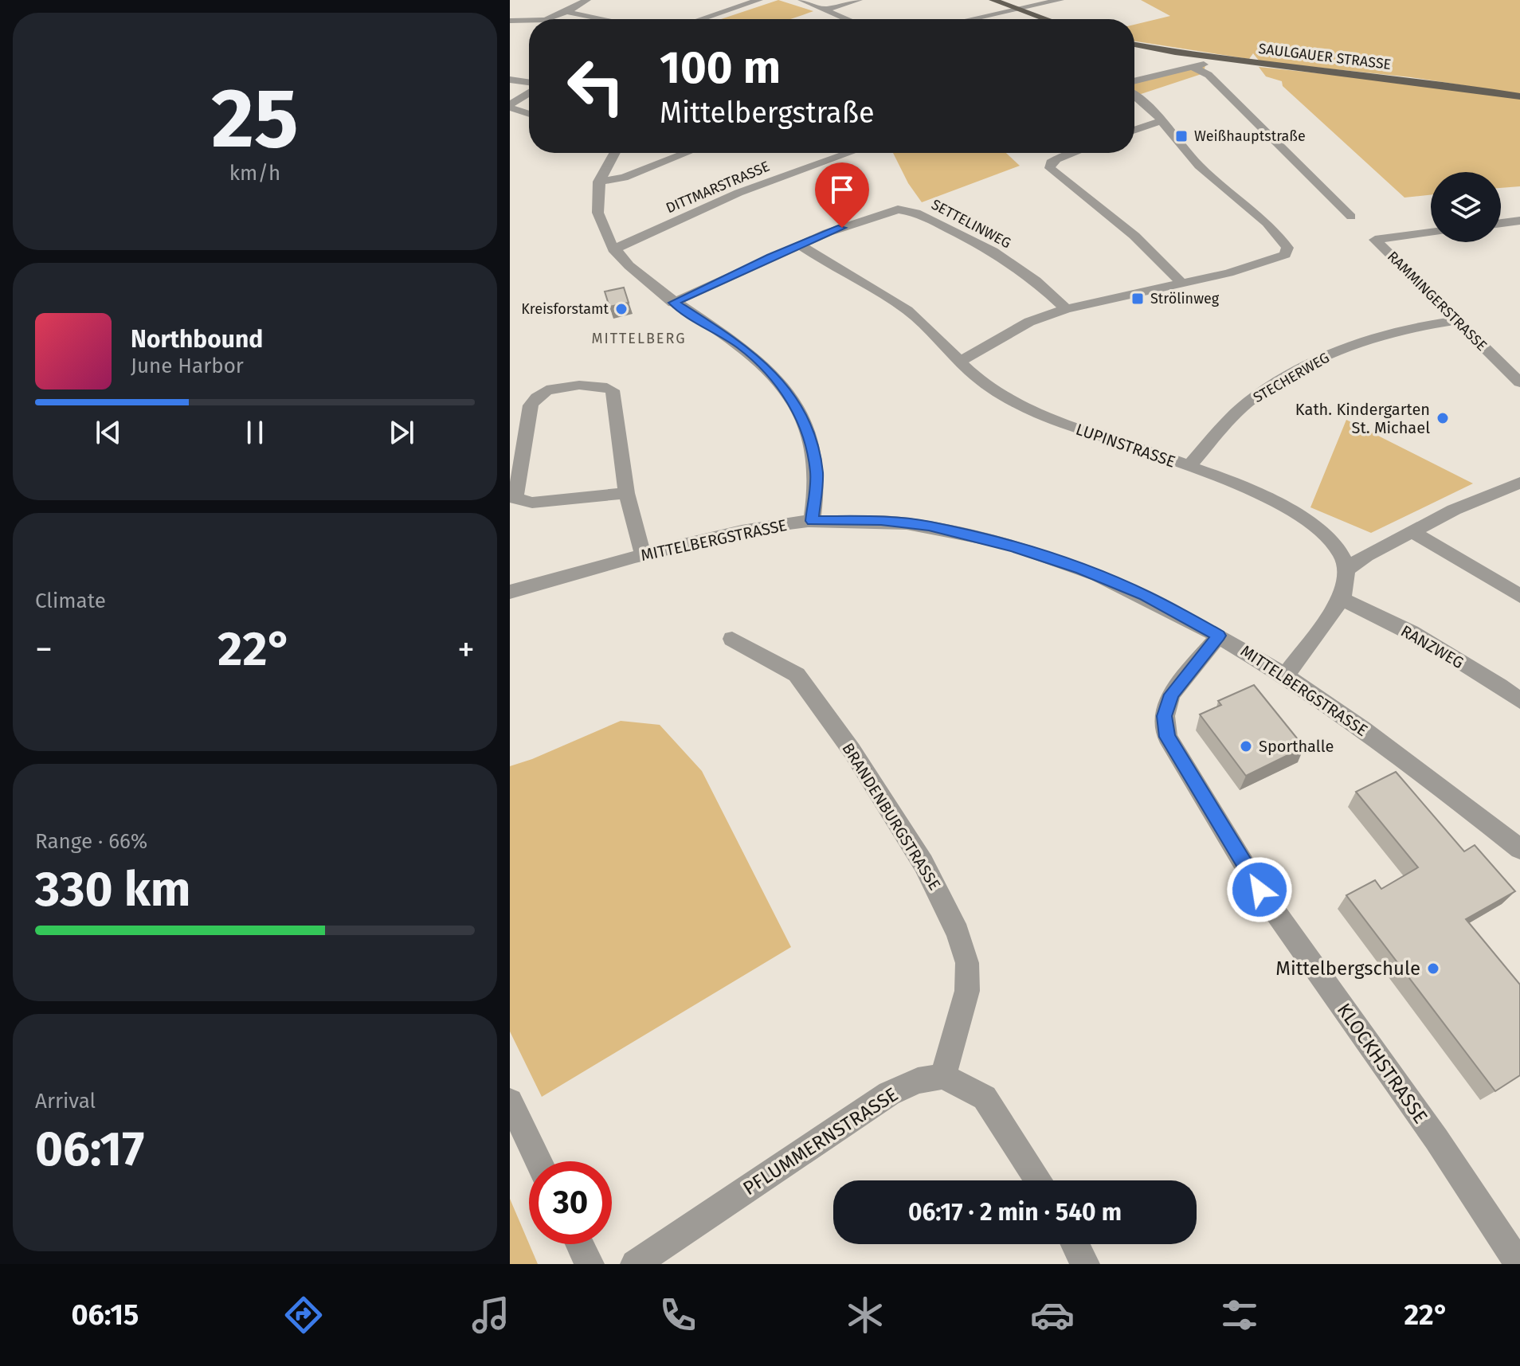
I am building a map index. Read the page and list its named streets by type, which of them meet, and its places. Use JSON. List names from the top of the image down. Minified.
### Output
{"streets":{"main road":["SAULGAUER STRASSE"],"street":["DITTMARSTRASSE","SETTELINWEG","RAMMINGERSTRASSE","STECHERWEG","LUPINSTRASSE","MITTELBERGSTRASSE","RANZWEG","BRANDENBURGSTRASSE","KLOCKHSTRASSE","PFLUMMERNSTRASSE"]},"crossings":[["SETTELINWEG","LUPINSTRASSE"],["RAMMINGERSTRASSE","STECHERWEG"],["STECHERWEG","LUPINSTRASSE"],["MITTELBERGSTRASSE","KLOCKHSTRASSE"],["BRANDENBURGSTRASSE","PFLUMMERNSTRASSE"]],"districts":["MITTELBERG"],"places":{"transit":["Weißhauptstraße","Strölinweg"],"other":["Kreisforstamt","Kath. Kindergarten St. Michael","Sporthalle","Mittelbergschule"]},"page":{"tile":[["25","km/h"],"Climate",["Range · 66%","330 km"],["Arrival","06:17"]],"turn":["100 m","Mittelbergstraße"],"song":["Northbound","June Harbor"],"heat":["−","22°","+"],"limit":"30","trip":"06:17 · 2 min · 540 m","tabs":["06:15","22°"]}}
